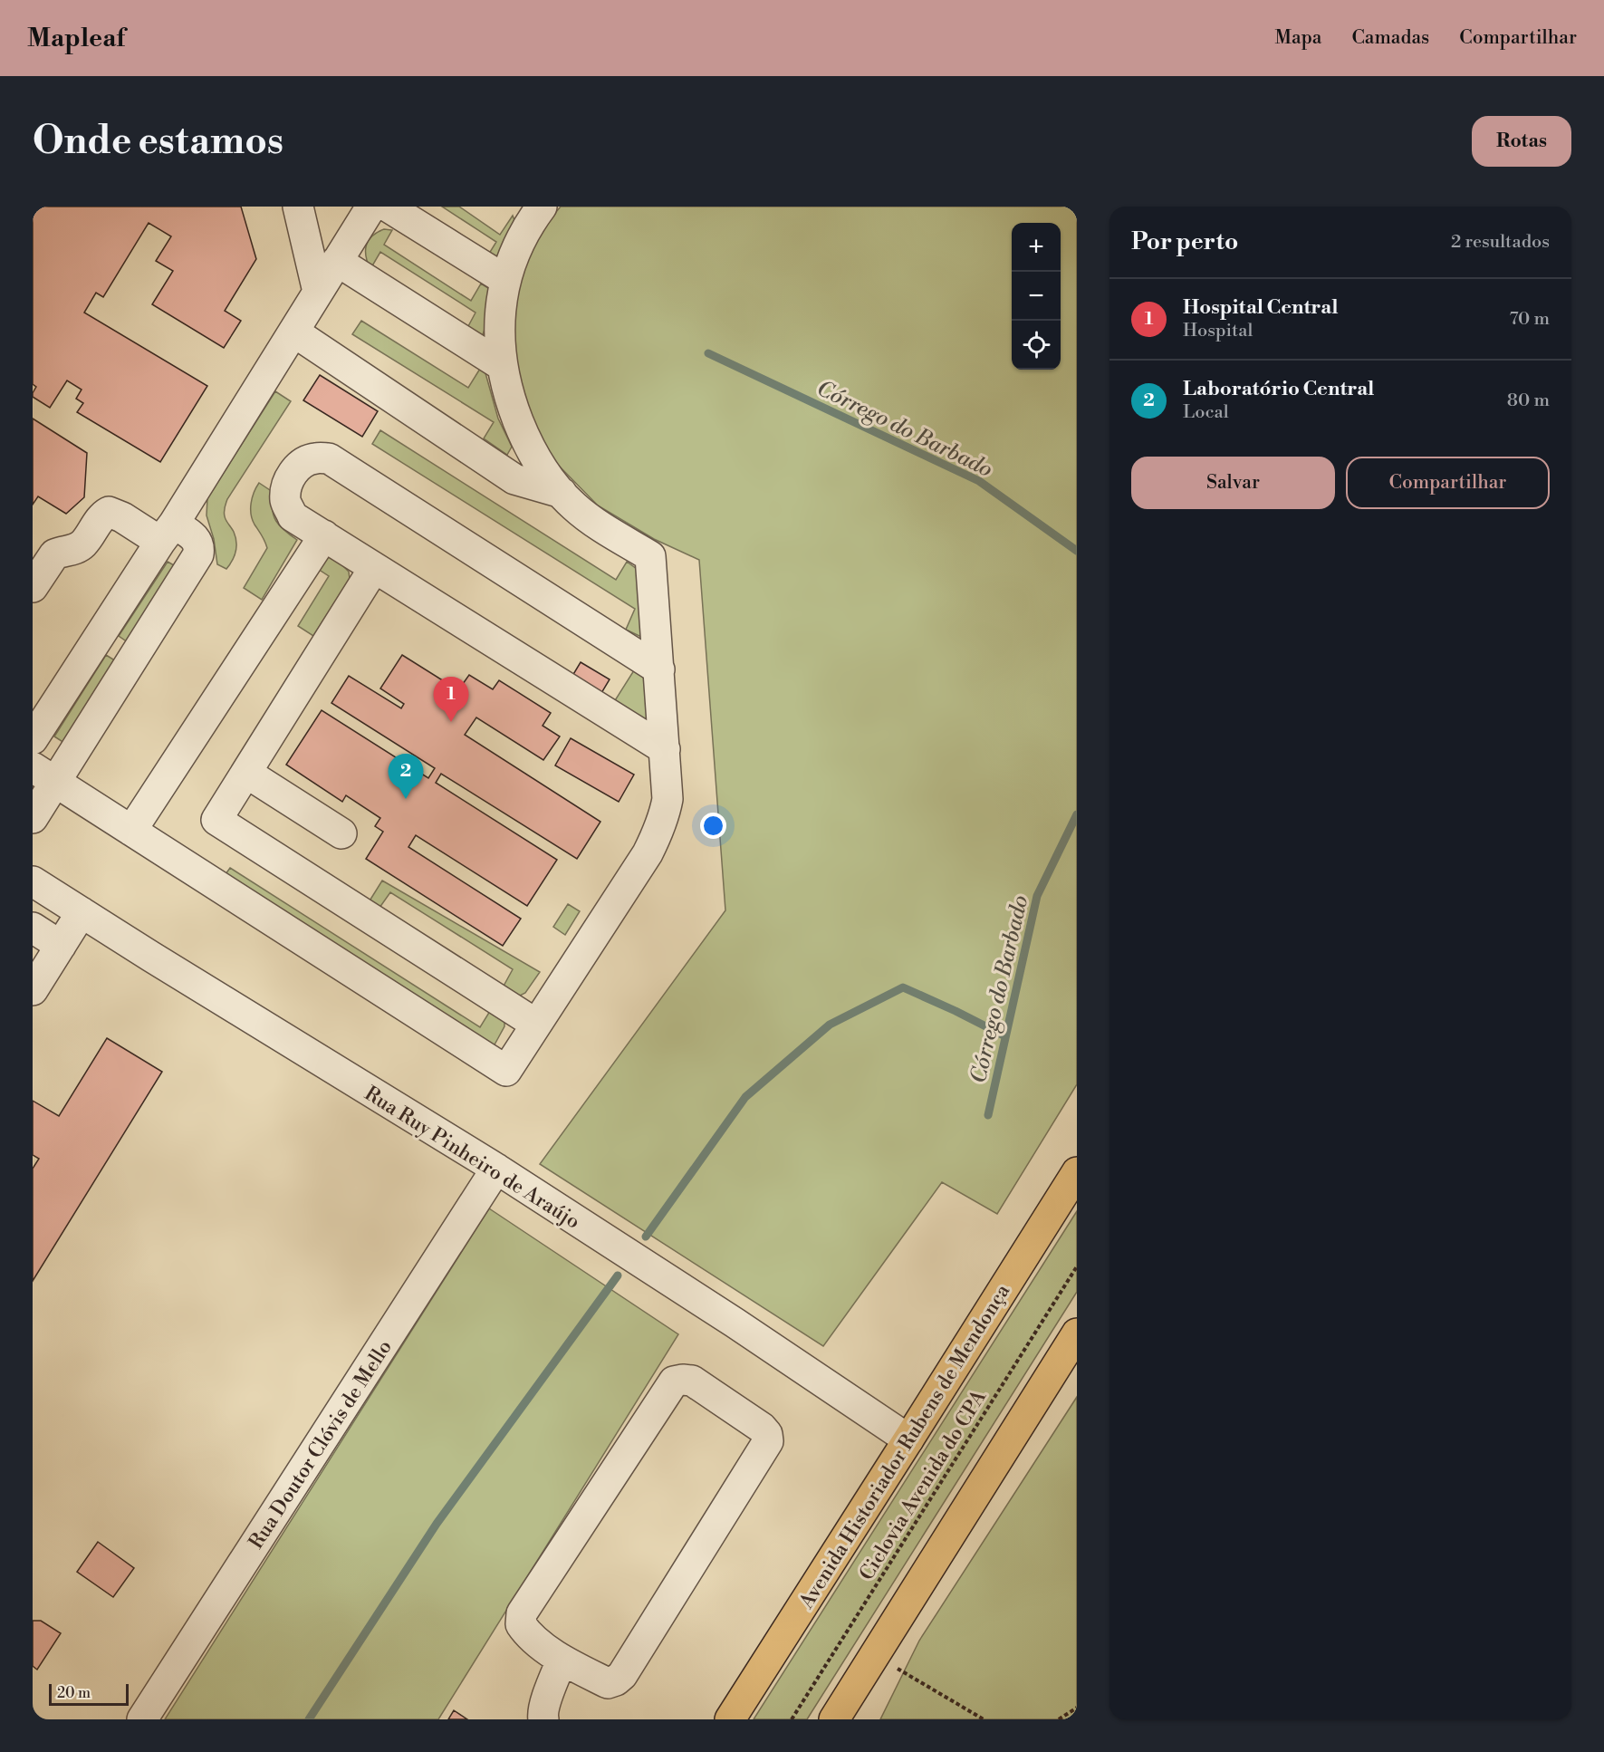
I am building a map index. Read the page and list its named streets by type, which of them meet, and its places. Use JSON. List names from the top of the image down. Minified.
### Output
{"streets":{"main road":["Avenida Historiador Rubens de Mendonça"],"street":["Rua Ruy Pinheiro de Araújo","Rua Doutor Clóvis de Mello"],"path":["Ciclovia Avenida do CPA"]},"crossings":[["Rua Ruy Pinheiro de Araújo","Rua Doutor Clóvis de Mello"],["Rua Ruy Pinheiro de Araújo","Avenida Historiador Rubens de Mendonça"]],"water":["Córrego do Barbado"],"scale_bar":"20 m","page":{"header":"Mapleaf","nav":["Mapa","Camadas","Compartilhar"],"buttons":["Rotas",["Salvar","Compartilhar"]],"title":"Onde estamos","heading":["Por perto","2 resultados"],"map_buttons":["+","−"],"list":[{"mark":"1","name":"Hospital Central","note":"Hospital","value":"70 m"},{"mark":"2","name":"Laboratório Central","note":"Local","value":"80 m"}],"pins":["1","2"],"scale":"20 m"}}
